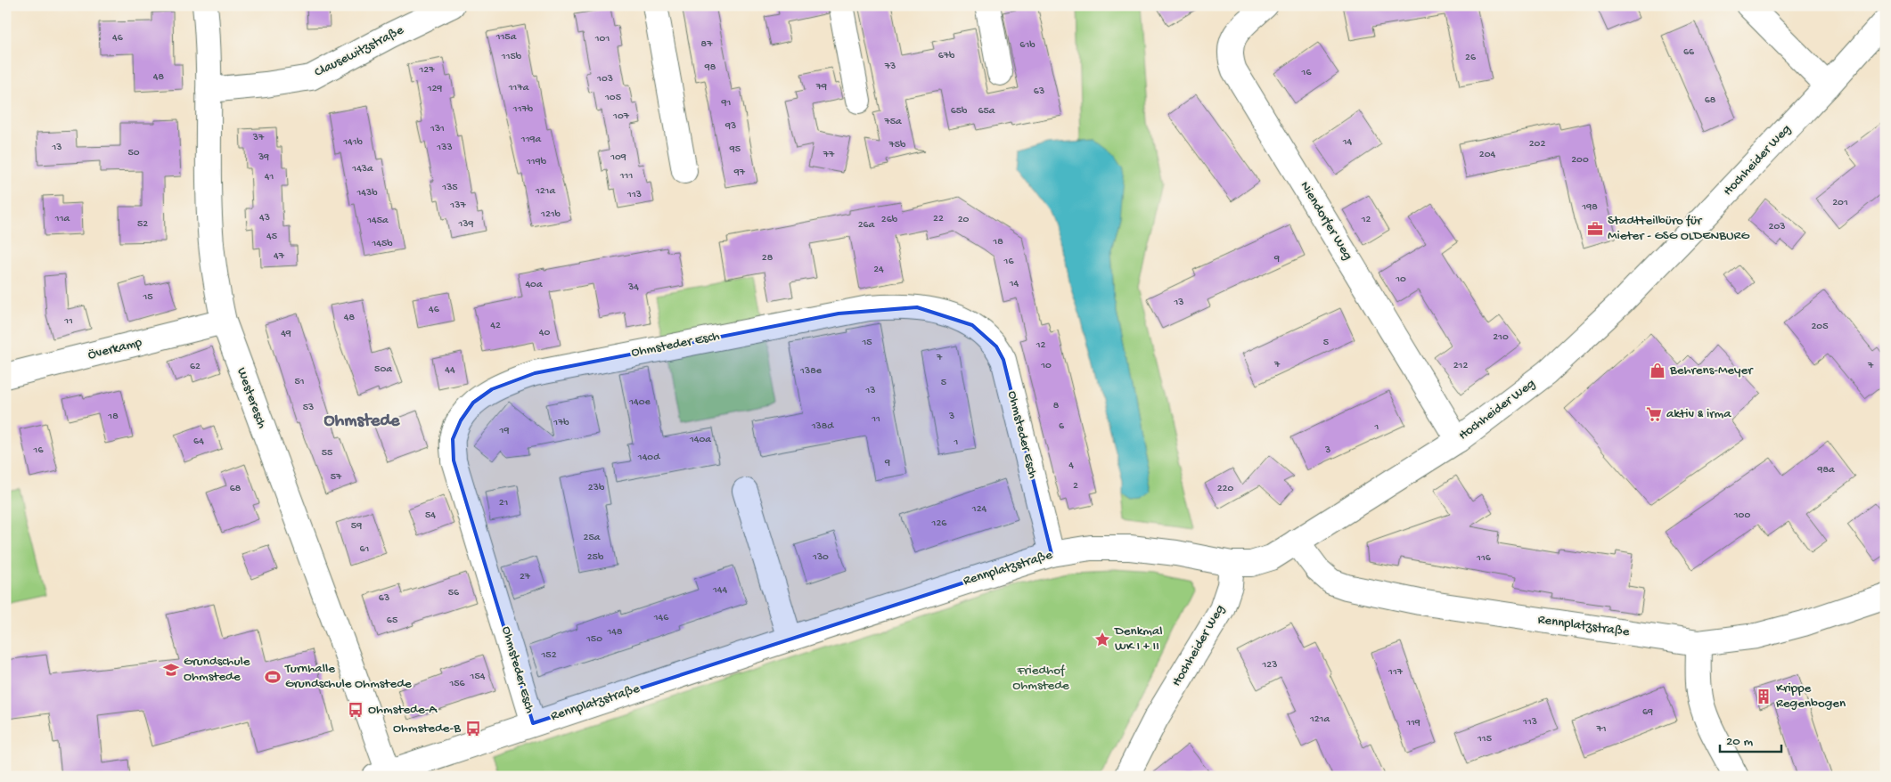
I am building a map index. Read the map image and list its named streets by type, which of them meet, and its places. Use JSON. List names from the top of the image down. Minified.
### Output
{"streets":{"street":["Clausewitzstraße","Hochheider Weg","Niendorfer Weg","Ohmsteder Esch","Överkamp","Westeresch","Rennplatzstraße"]},"crossings":[["Clausewitzstraße","Westeresch"],["Hochheider Weg","Niendorfer Weg"],["Hochheider Weg","Rennplatzstraße"],["Ohmsteder Esch","Rennplatzstraße"],["Överkamp","Westeresch"],["Westeresch","Rennplatzstraße"]],"districts":["Ohmstede"],"parks":["Friedhof Ohmstede"],"places":{"office":["Stadtteilbüro für Mieter - GSG OLDENBURG"],"shop":["Behrens-Meyer"],"supermarket":["aktiv & irma"],"place":["Denkmal WK I + II"],"school or university":["Grundschule Ohmstede"],"sports":["Turnhalle Grundschule Ohmstede"],"building":["Krippe Regenbogen"],"bus stop":["Ohmstede-A","Ohmstede-B"]},"house_numbers":["115a","46","101","87","61b","66","67b","115b","26","73","98","127","16","48","103","79","117a","129","63","105","68","91","117b","65b","65a","107","75a","93","131","37","119a","141b","14","202","75b","13","133","95","50","77","204","39","109","200","119b","143a","97","111","41","135","121a","143b","113","201","137","198","121b","43","11a","22","26b","20","12","145a","52","139","26a","203","45","18","145b","47","28","9","16","24","10","14","40a","34","15","13","46","48","11","42","205","40","49","210","15","5","12","7","7","10","212","7","62","50a","44","138e","51","5","13","140e","8","53","18","3","11","17b","138d","6","1","19","140a","64","1","16","3","55","140d","9","4","98a","57","2","23b","68","220","21","124","54","100","126","59","25a","61","25b","130","116","27","144","56","63","146","65","148","150","152","123","117","154","156","69","121a","113","119","71","115"],"scale_bar":"20 m"}
